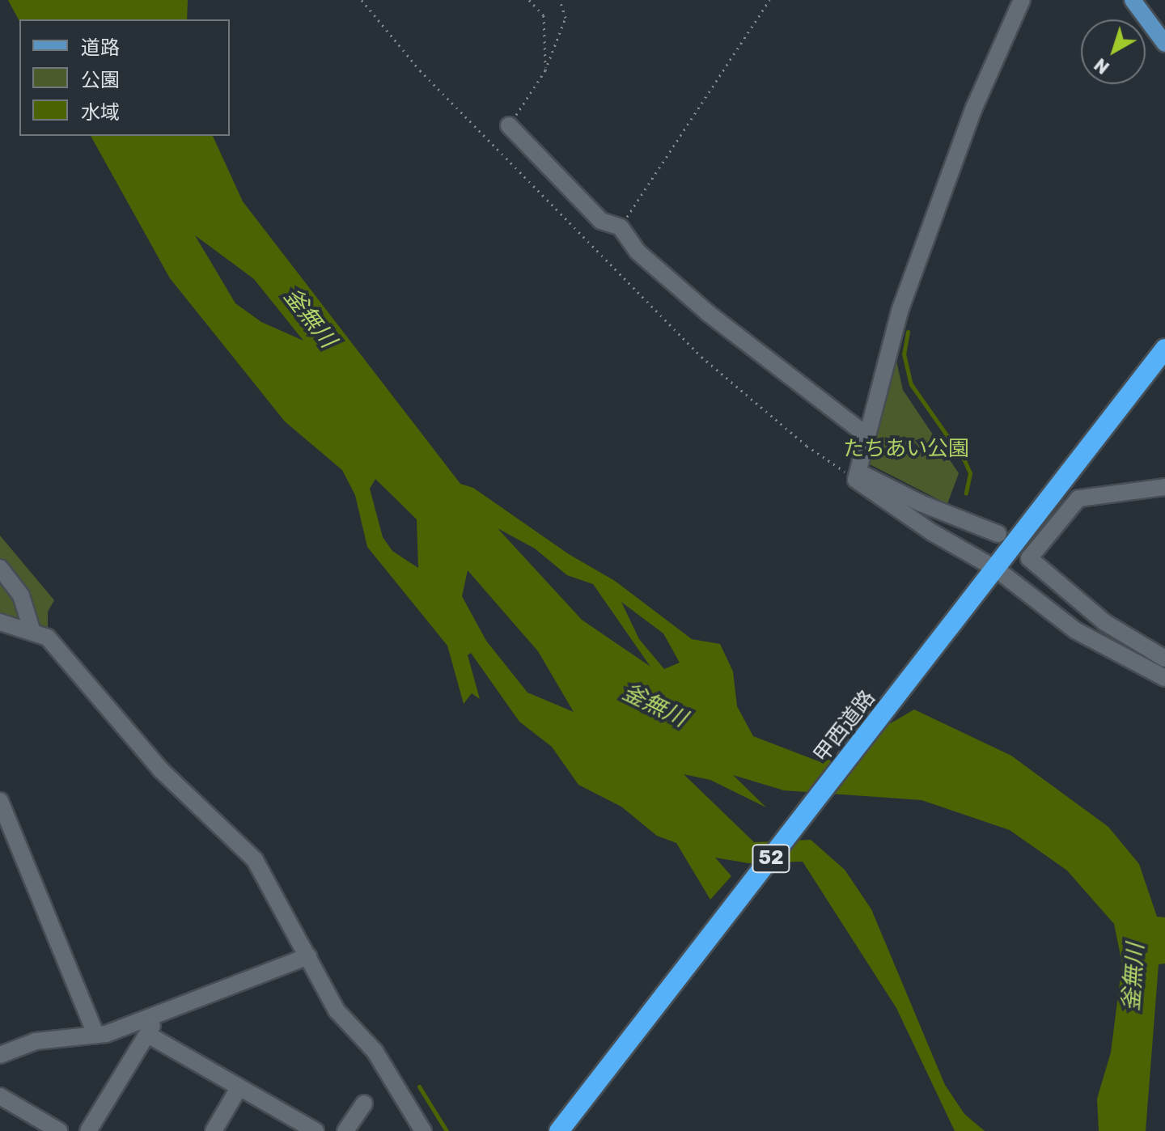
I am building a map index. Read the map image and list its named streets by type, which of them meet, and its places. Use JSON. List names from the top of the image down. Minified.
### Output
{"streets":{"highway":["甲西道路","52"]},"water":["釜無川"],"parks":["たちあい公園"],"legend":["道路","公園","水域"],"north":"bottom left"}
